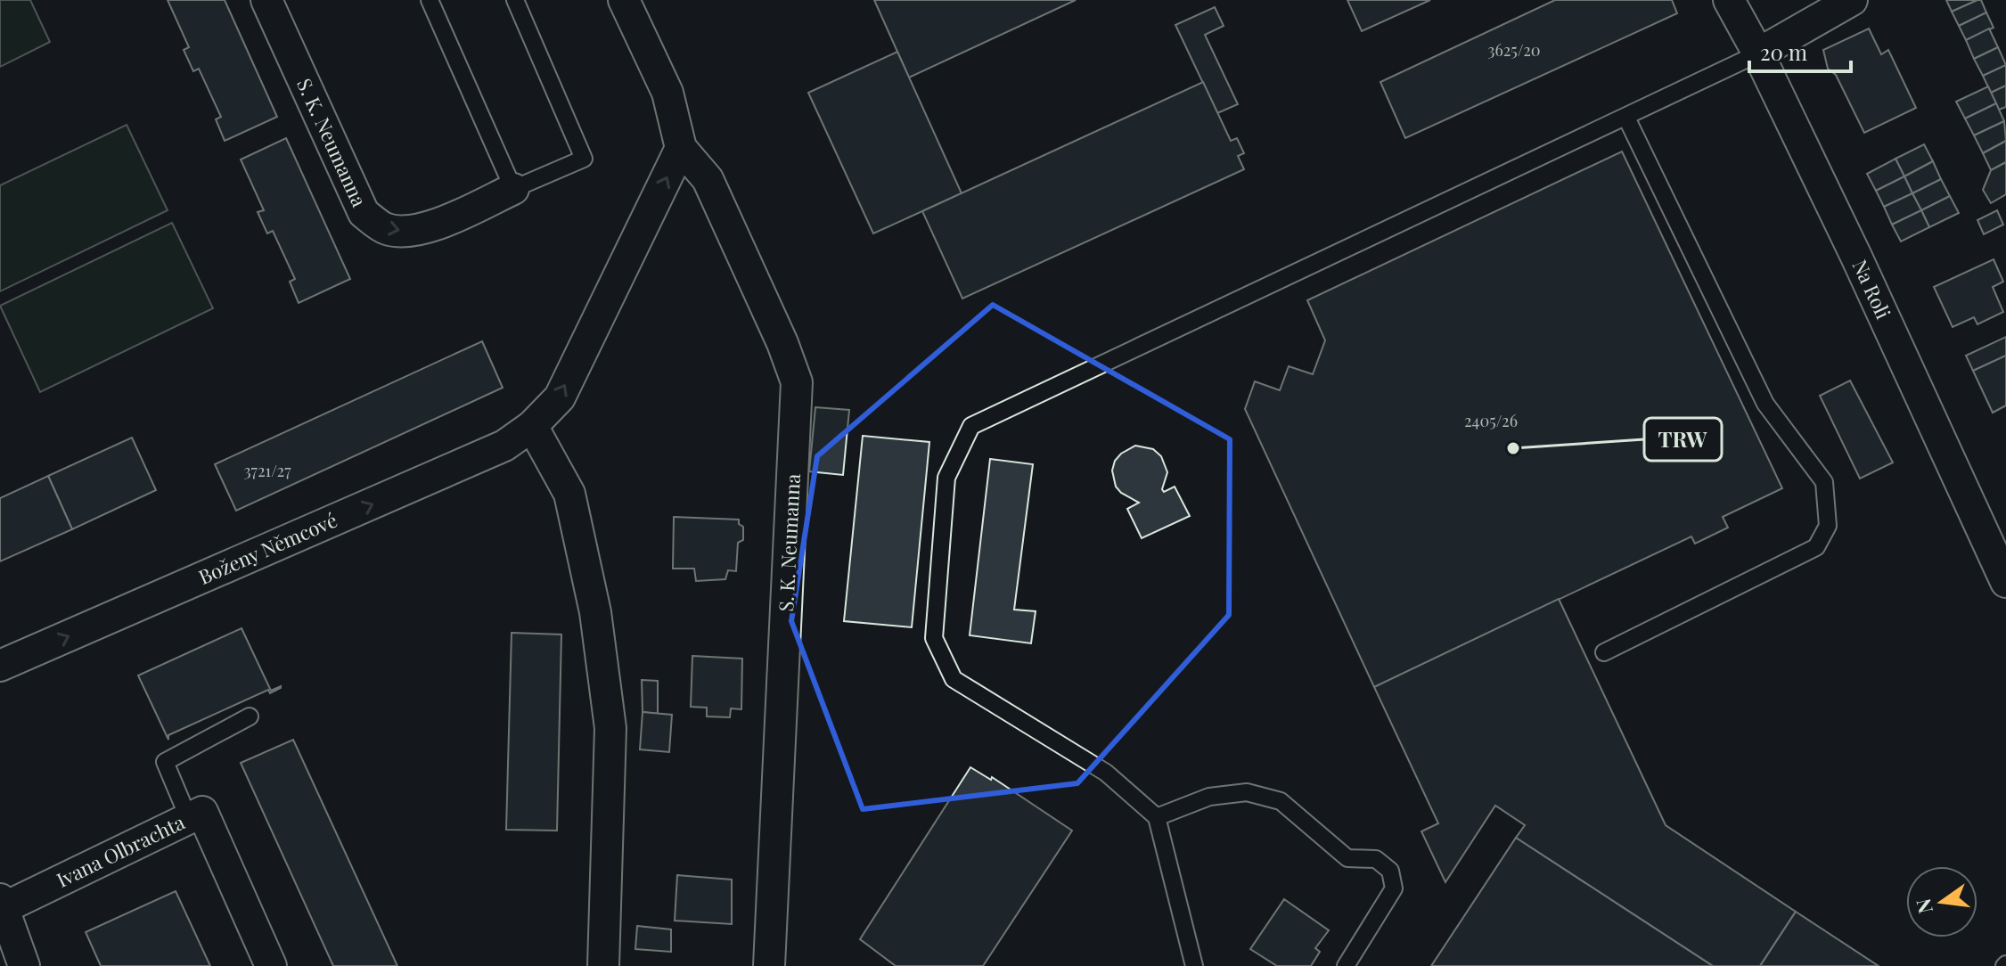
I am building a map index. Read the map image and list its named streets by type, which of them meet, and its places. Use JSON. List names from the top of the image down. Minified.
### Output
{"streets":{"street":["S. K. Neumanna","Na Roli","Boženy Němcové","Ivana Olbrachta"]},"crossings":[["S. K. Neumanna","Boženy Němcové"]],"one_way":["Boženy Němcové"],"places":["TRW"],"house_numbers":["3625/20","2405/26","3721/27"],"scale_bar":"20 m","north":"left"}
